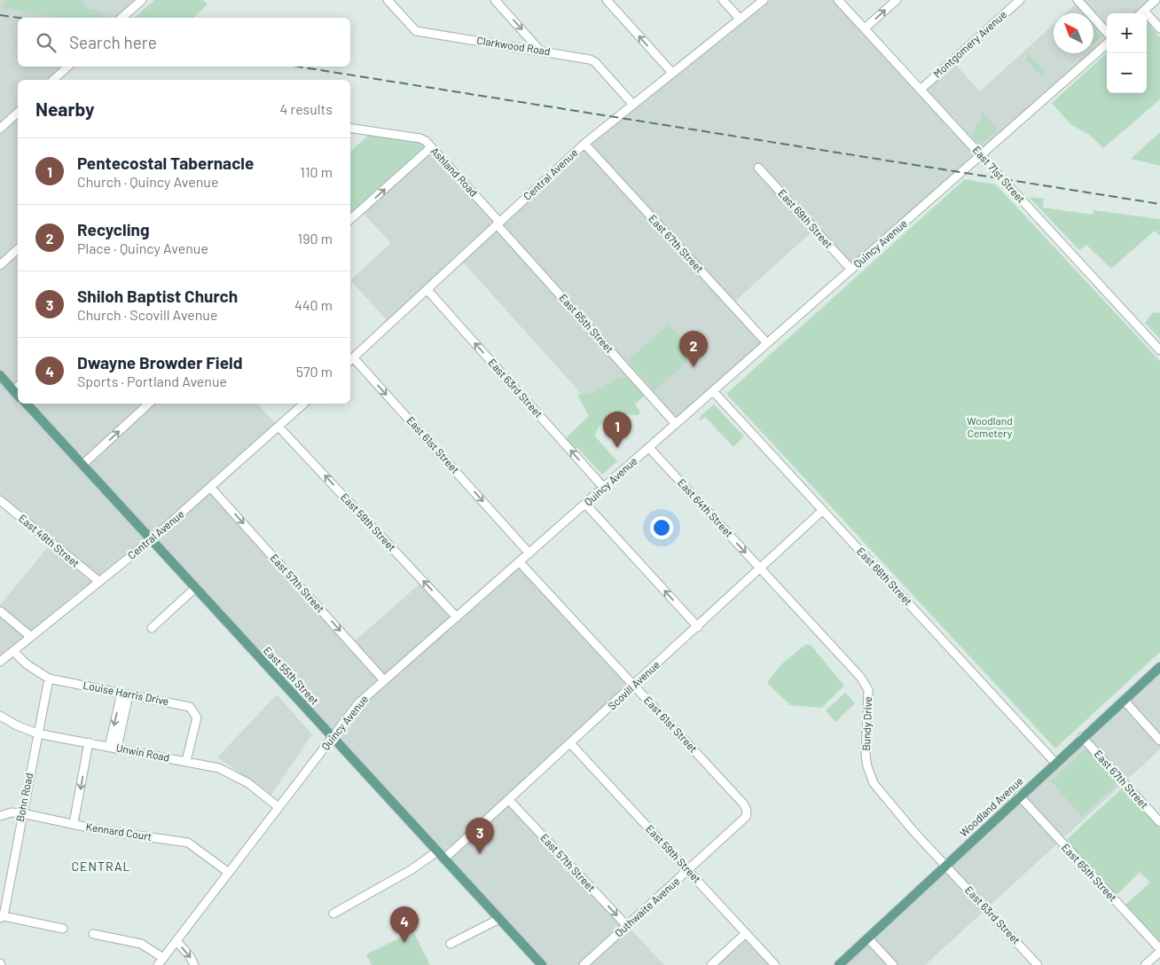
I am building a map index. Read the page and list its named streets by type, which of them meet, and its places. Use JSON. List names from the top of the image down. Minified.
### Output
{"streets":{"main road":["East 55th Street","Woodland Avenue"],"street":["Montgomery Avenue","Clarkwood Road","Ashland Road","Central Avenue","East 71st Street","East 69th Street","East 67th Street","Quincy Avenue","East 65th Street","East 63rd Street","East 61st Street","East 64th Street","East 59th Street","East 49th Street","East 66th Street","East 57th Street","Scovill Avenue","Louise Harris Drive","Bundy Drive","Unwin Road","Bohn Road","Kennard Court","Outhwaite Avenue"]},"crossings":[["Montgomery Avenue","East 71st Street"],["Clarkwood Road","Central Avenue"],["Ashland Road","Central Avenue"],["Ashland Road","East 65th Street"],["Central Avenue","East 67th Street"],["Central Avenue","East 65th Street"],["Central Avenue","East 63rd Street"],["Central Avenue","East 61st Street"],["Central Avenue","East 59th Street"],["Central Avenue","East 49th Street"],["Central Avenue","East 57th Street"],["Central Avenue","East 55th Street"],["Central Avenue","Louise Harris Drive"],["East 71st Street","Quincy Avenue"],["East 69th Street","Quincy Avenue"],["East 67th Street","Quincy Avenue"],["East 67th Street","Woodland Avenue"],["Quincy Avenue","East 65th Street"],["Quincy Avenue","East 63rd Street"],["Quincy Avenue","East 61st Street"],["Quincy Avenue","East 64th Street"],["Quincy Avenue","East 59th Street"],["Quincy Avenue","East 66th Street"],["Quincy Avenue","East 57th Street"],["Quincy Avenue","East 55th Street"],["Quincy Avenue","Unwin Road"],["Quincy Avenue","Kennard Court"],["East 65th Street","Woodland Avenue"],["East 63rd Street","Bundy Drive"],["East 63rd Street","Woodland Avenue"],["East 61st Street","Scovill Avenue"],["East 61st Street","Outhwaite Avenue"],["East 64th Street","Scovill Avenue"],["East 64th Street","Bundy Drive"],["East 59th Street","Scovill Avenue"],["East 59th Street","Outhwaite Avenue"],["East 66th Street","Scovill Avenue"],["East 66th Street","Woodland Avenue"],["East 57th Street","Scovill Avenue"],["East 57th Street","Outhwaite Avenue"],["East 55th Street","Scovill Avenue"],["Scovill Avenue","Bundy Drive"],["Louise Harris Drive","Unwin Road"],["Louise Harris Drive","Bohn Road"],["Bundy Drive","Woodland Avenue"],["Unwin Road","Bohn Road"],["Bohn Road","Kennard Court"]],"one_way":["East 63rd Street","East 61st Street","East 64th Street","East 59th Street","East 57th Street"],"districts":["CENTRAL"],"parks":["Woodland Cemetery"],"north":"top left","page":{"map_buttons":["+","−"],"search":"Search here","heading":["Nearby","4 results"],"list":[{"mark":"1","name":"Pentecostal Tabernacle","note":"Church · Quincy Avenue","value":"110 m"},{"mark":"2","name":"Recycling","note":"Place · Quincy Avenue","value":"190 m"},{"mark":"3","name":"Shiloh Baptist Church","note":"Church · Scovill Avenue","value":"440 m"},{"mark":"4","name":"Dwayne Browder Field","note":"Sports · Portland Avenue","value":"570 m"}],"pins":["2","1","3","4"]}}
